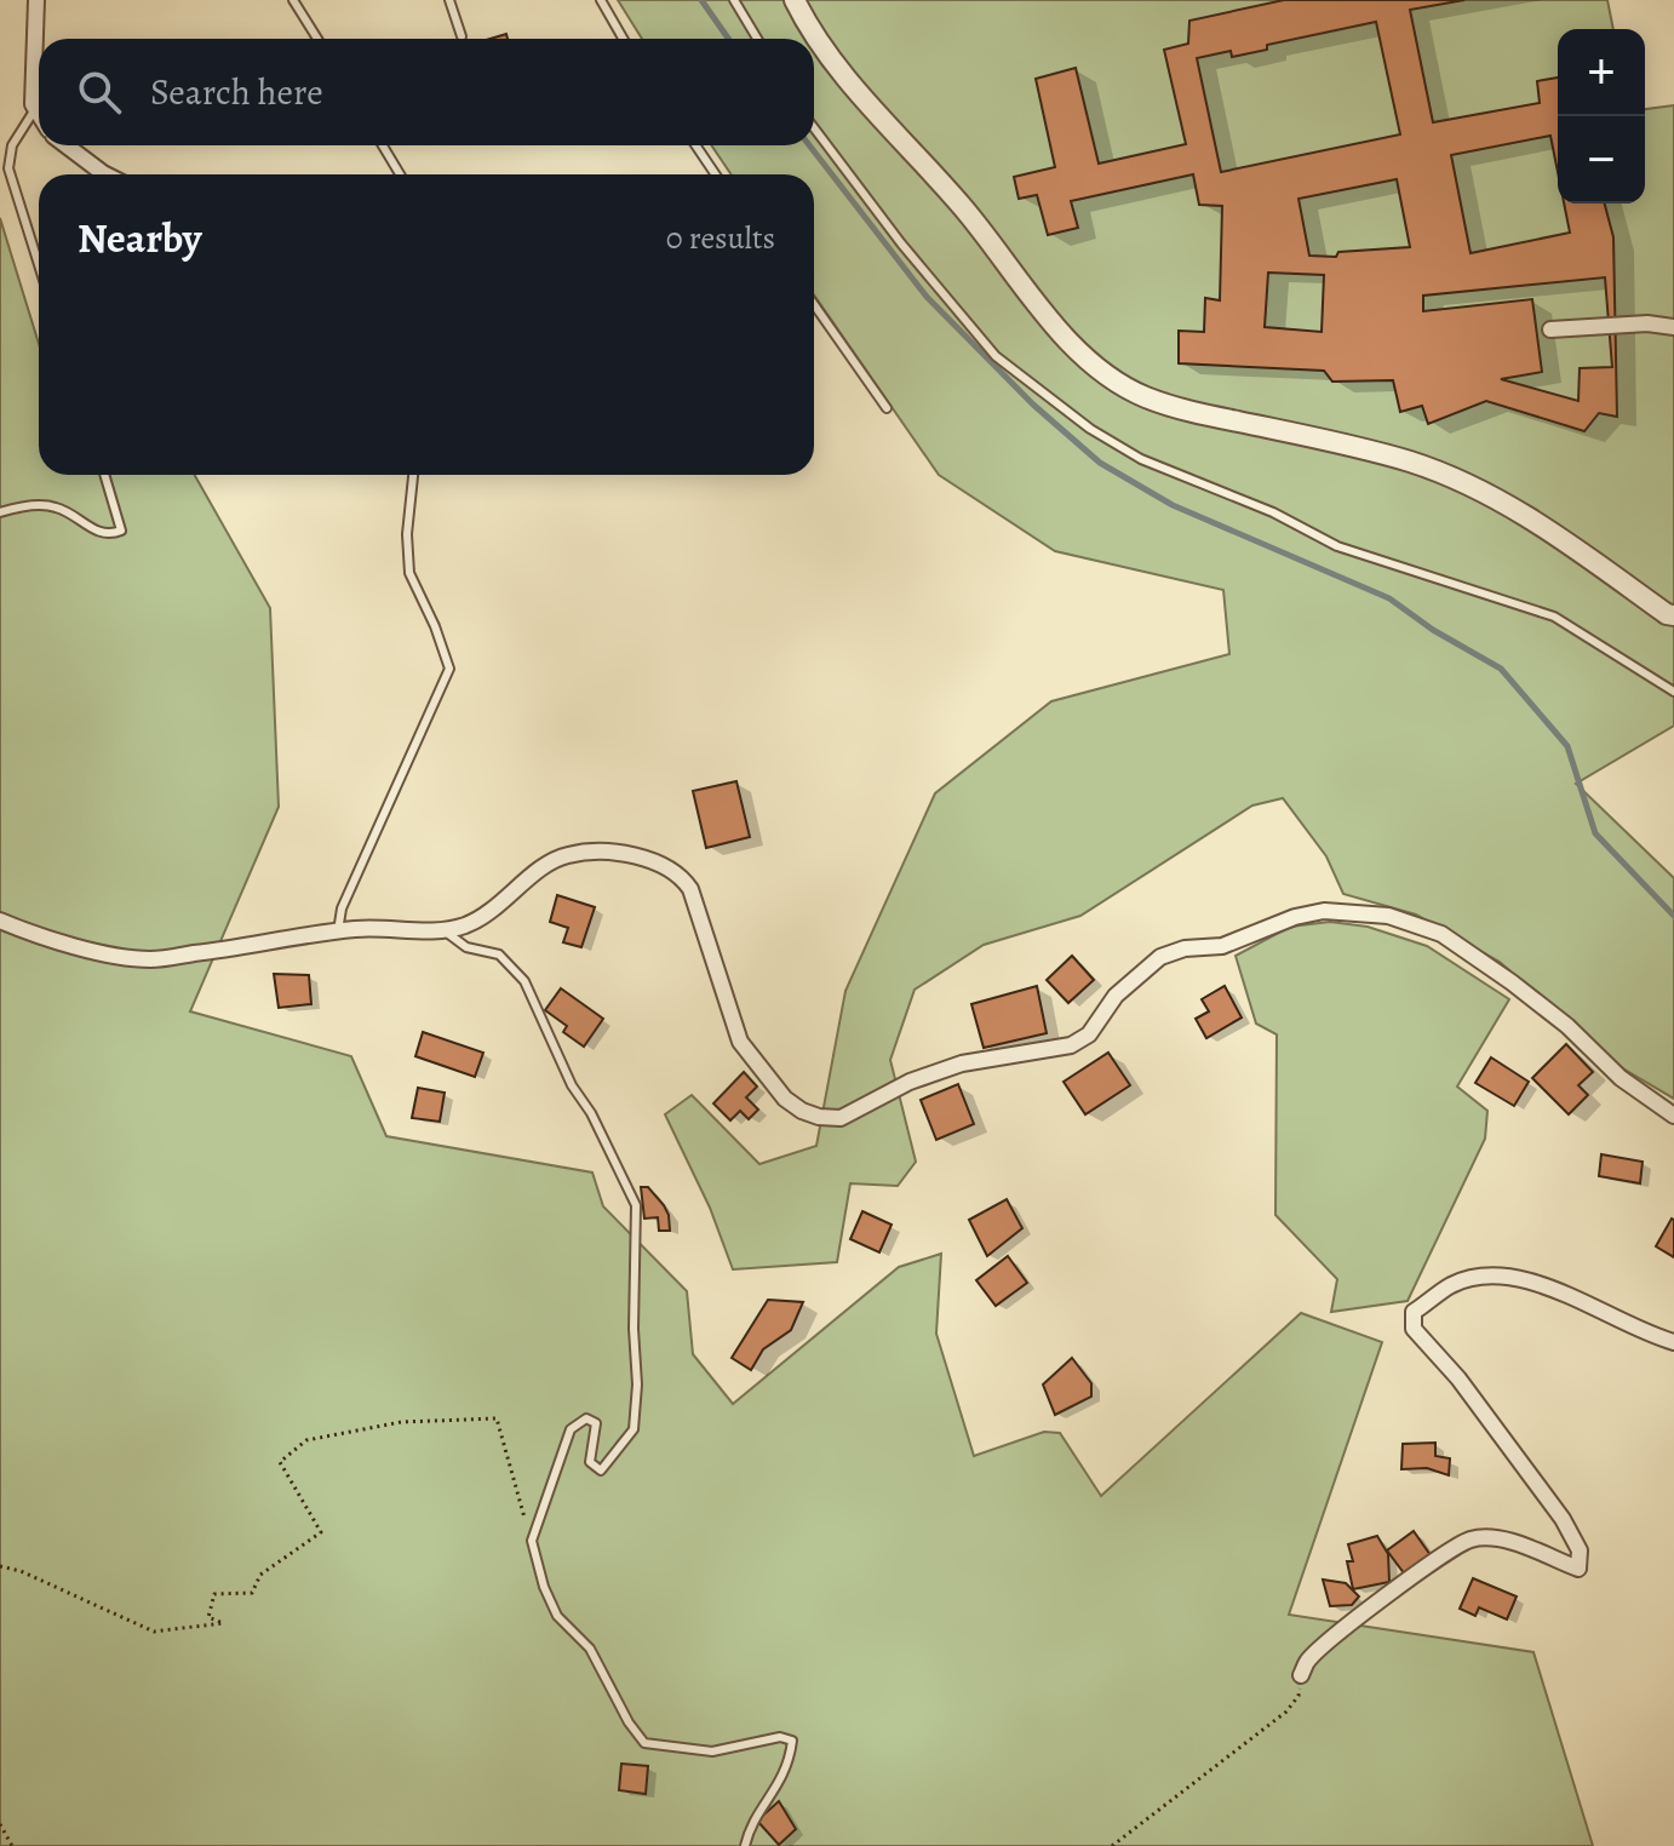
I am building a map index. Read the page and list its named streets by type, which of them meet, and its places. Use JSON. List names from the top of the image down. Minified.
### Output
{"page":{"map_buttons":["+","−"],"search":"Search here","heading":["Nearby","0 results"]}}
